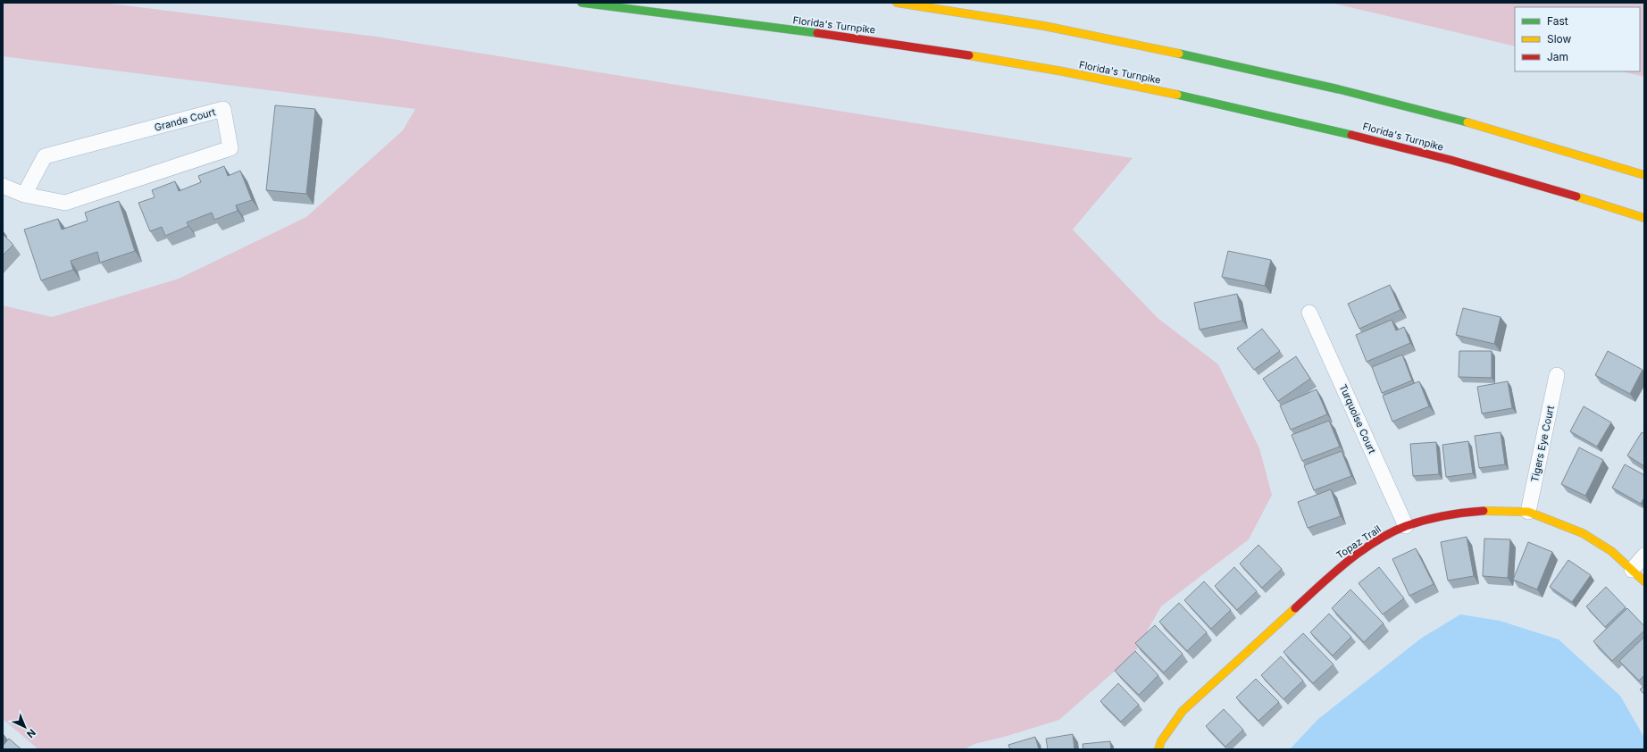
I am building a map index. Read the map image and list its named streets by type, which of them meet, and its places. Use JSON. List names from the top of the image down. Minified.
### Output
{"streets":{"main road":["Florida's Turnpike","Topaz Trail"],"street":["Grande Court","Turquoise Court","Tigers Eye Court"]},"crossings":[["Turquoise Court","Topaz Trail"],["Tigers Eye Court","Topaz Trail"]],"legend":["Fast","Slow","Jam"],"north":"bottom right"}
